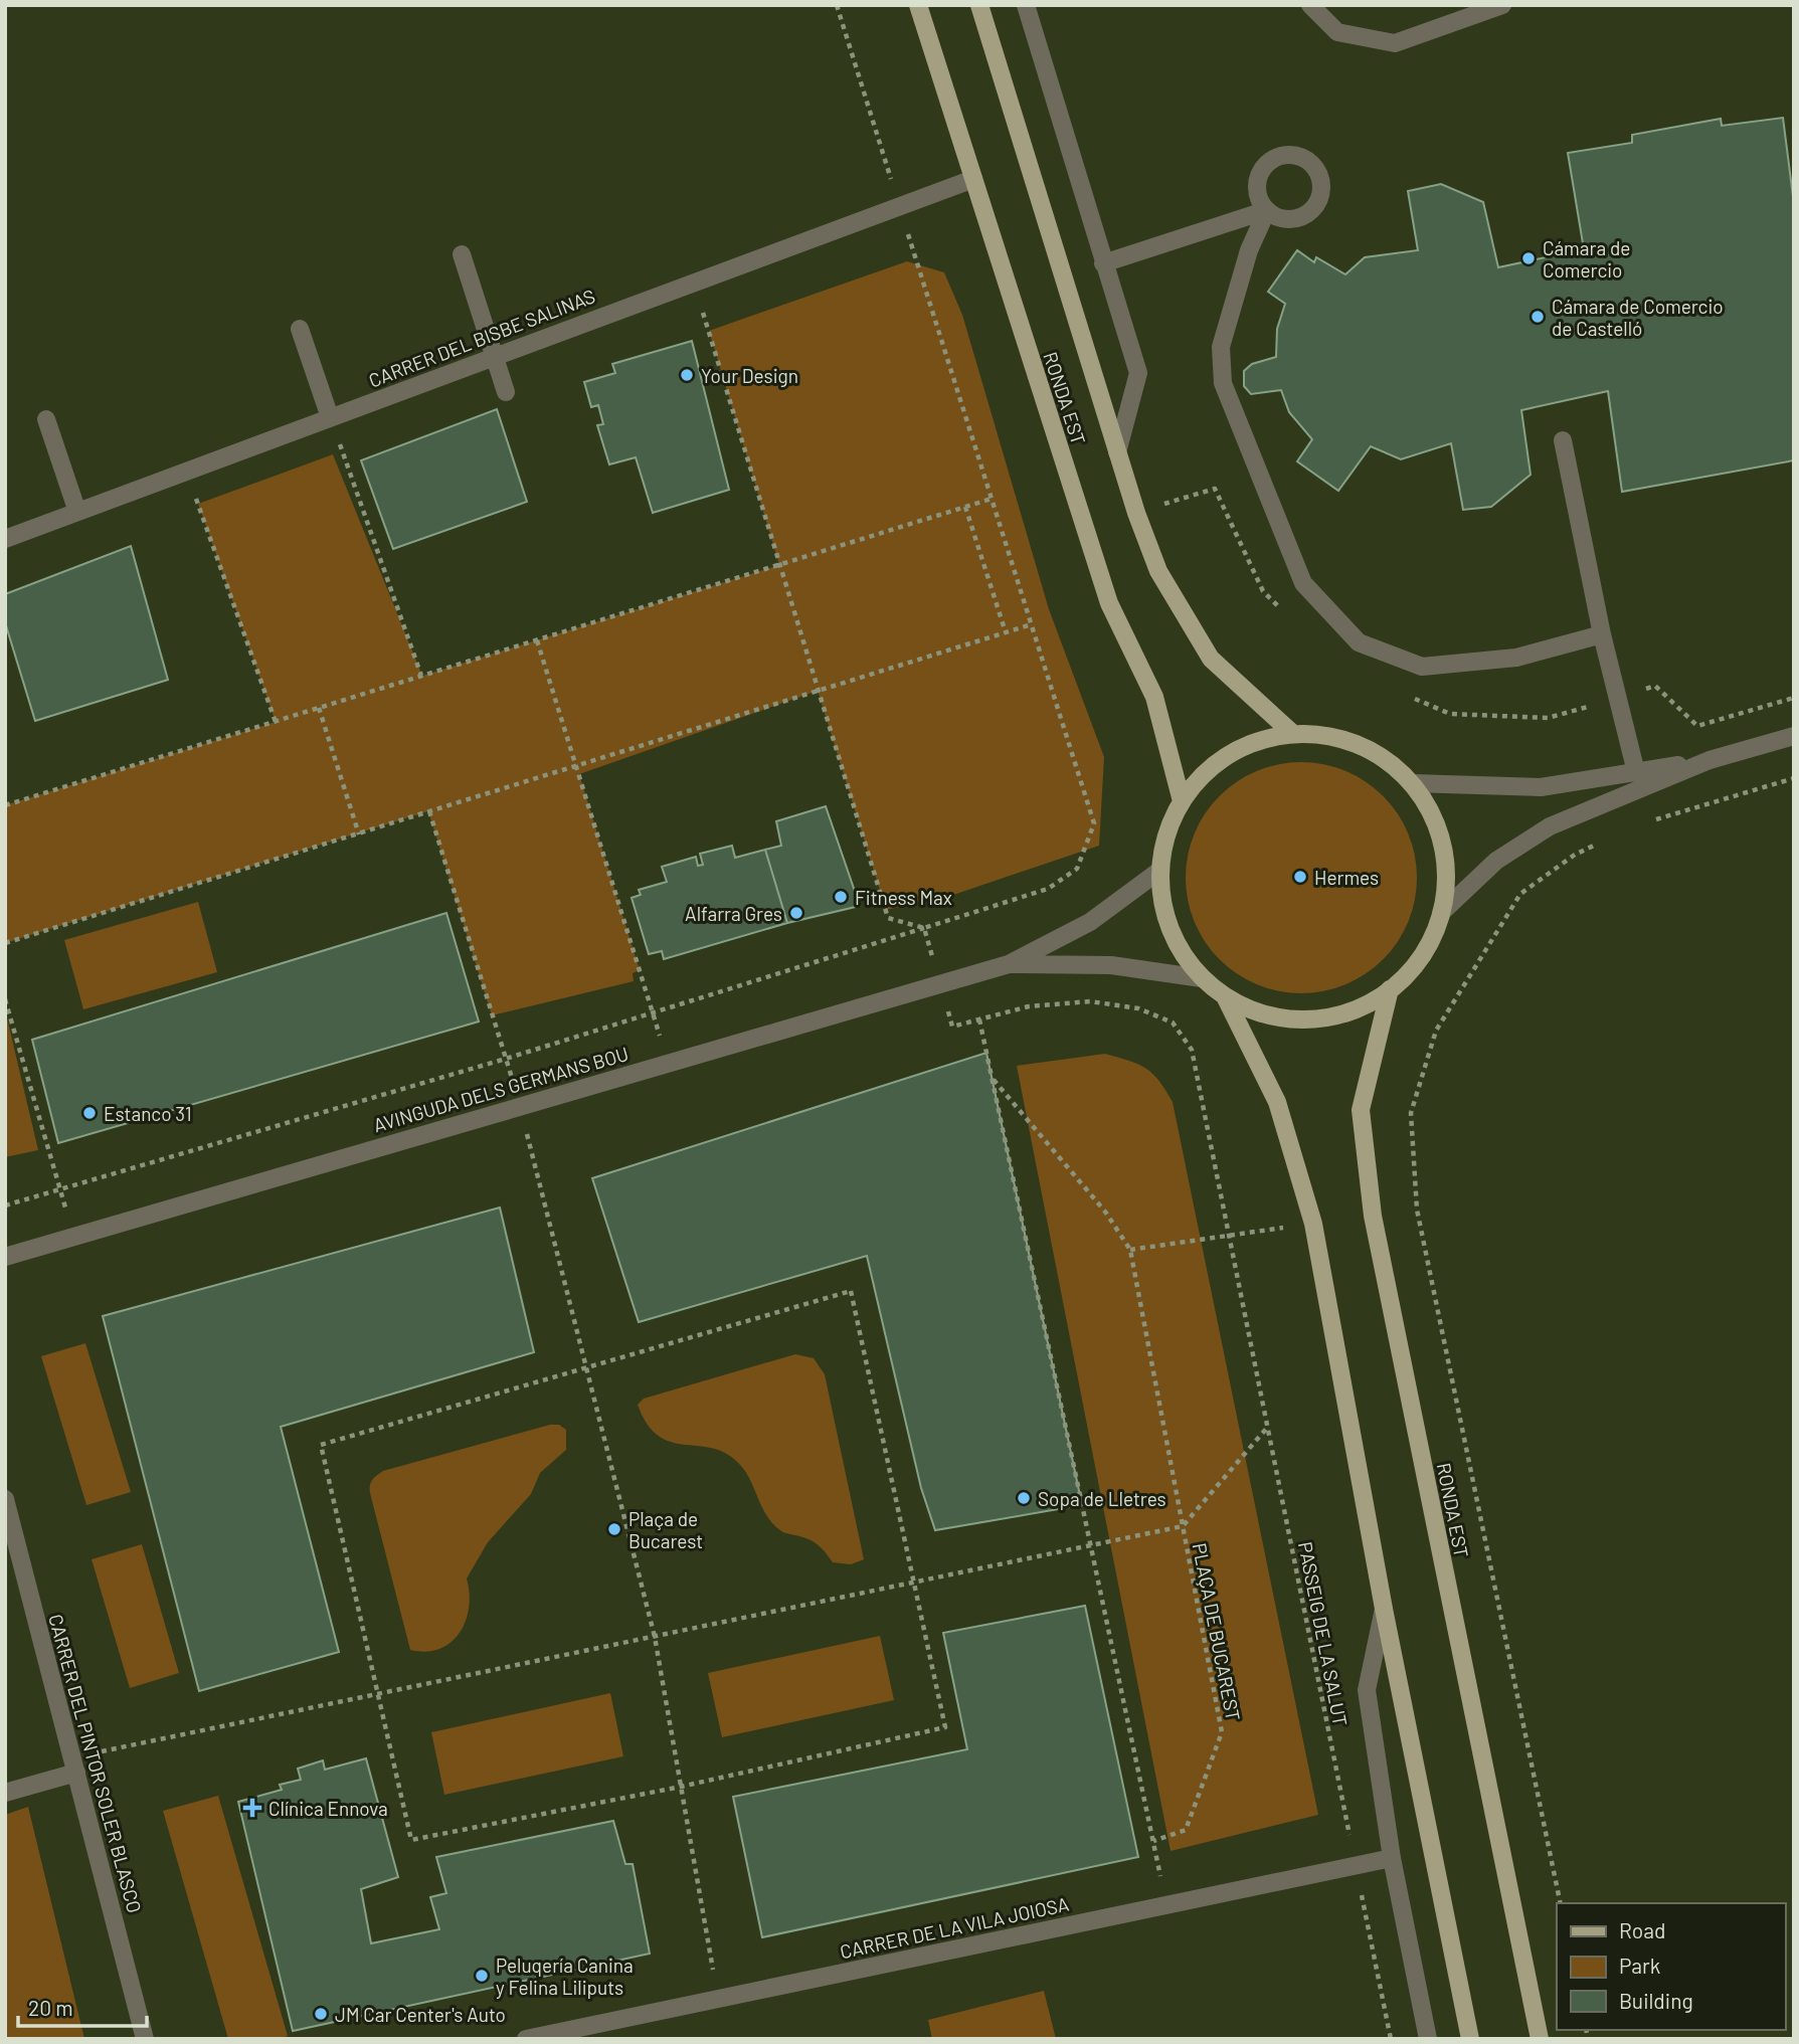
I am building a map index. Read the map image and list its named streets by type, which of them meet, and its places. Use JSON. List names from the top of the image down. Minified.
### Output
{"streets":{"main road":["RONDA EST"],"street":["CARRER DEL BISBE SALINAS","AVINGUDA DELS GERMANS BOU","CARRER DEL PINTOR SOLER BLASCO","CARRER DE LA VILA JOIOSA"],"path":["PLAÇA DE BUCAREST","PASSEIG DE LA SALUT"]},"crossings":[["CARRER DEL BISBE SALINAS","RONDA EST"],["AVINGUDA DELS GERMANS BOU","PASSEIG DE LA SALUT"],["PLAÇA DE BUCAREST","PASSEIG DE LA SALUT"],["PLAÇA DE BUCAREST","CARRER DEL PINTOR SOLER BLASCO"],["PLAÇA DE BUCAREST","CARRER DE LA VILA JOIOSA"],["PASSEIG DE LA SALUT","CARRER DE LA VILA JOIOSA"]],"places":{"other":["Cámara de Comercio","Cámara de Comercio de Castelló","Your Design","Hermes","Fitness Max","Alfarra Gres","Estanco 31","Sopa de Lletres","Plaça de Bucarest","Peluqería Canina y Felina Liliputs","JM Car Center's Auto"],"health":["Clínica Ennova"]},"legend":["Road","Park","Building"],"scale_bar":"20 m"}
